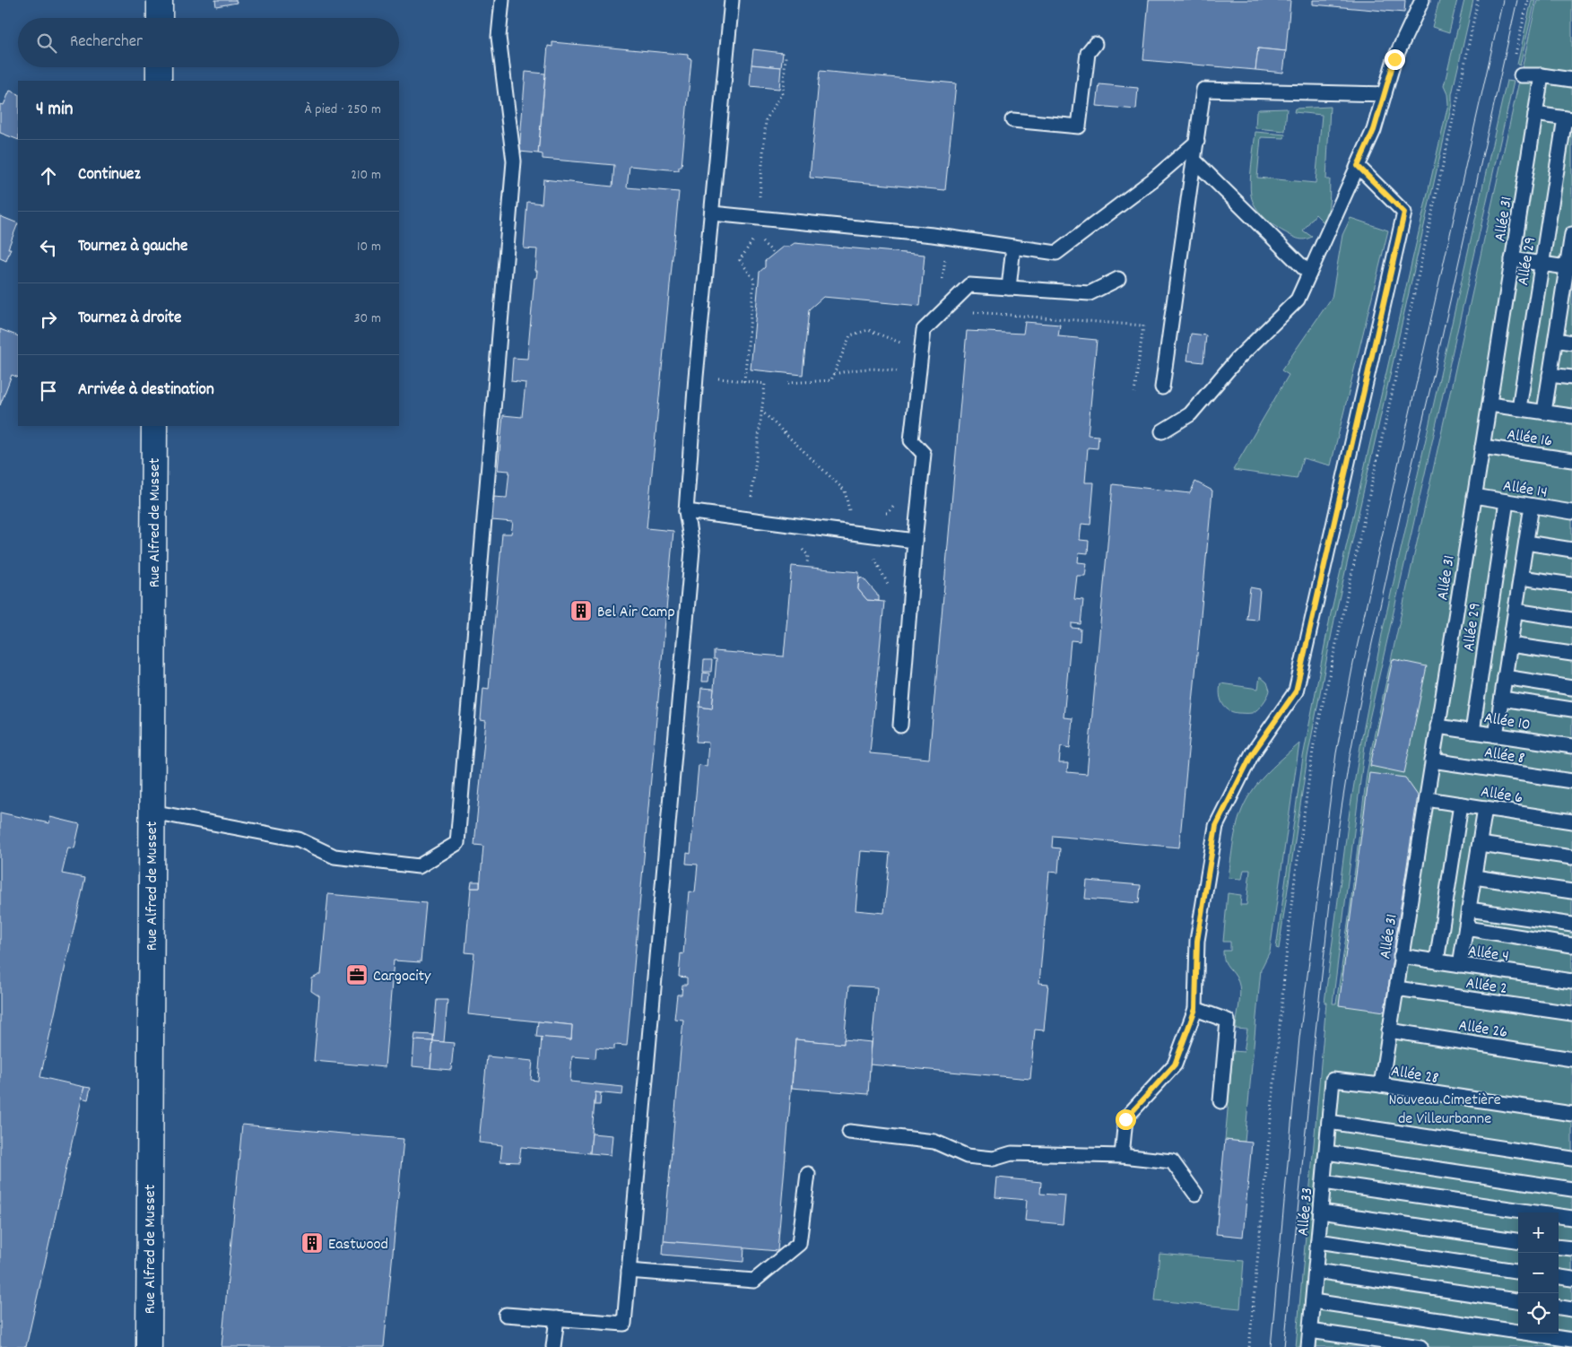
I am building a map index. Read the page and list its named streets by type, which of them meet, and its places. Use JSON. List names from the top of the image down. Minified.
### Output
{"streets":{"street":["Rue Alfred de Musset"],"lane":["Allée 31","Allée 29","Allée 16","Allée 14","Allée 10","Allée 8","Allée 6","Allée 4","Allée 2","Allée 26","Allée 28","Allée 33"]},"crossings":[["Allée 31","Allée 16"],["Allée 31","Allée 14"],["Allée 31","Allée 10"],["Allée 31","Allée 8"],["Allée 31","Allée 6"],["Allée 31","Allée 4"],["Allée 31","Allée 2"],["Allée 31","Allée 26"],["Allée 31","Allée 28"],["Allée 29","Allée 14"],["Allée 29","Allée 10"],["Allée 28","Allée 33"]],"parks":["Nouveau Cimetière de Villeurbanne"],"places":{"building":["Bel Air Camp","Eastwood"],"office":["Cargocity"]},"page":{"search":"Rechercher","heading":["4 min","À pied · 250 m"],"list":[["Continuez","210 m"],["Tournez à gauche","10 m"],["Tournez à droite","30 m"],"Arrivée à destination"],"map_buttons":["+","−"]}}
